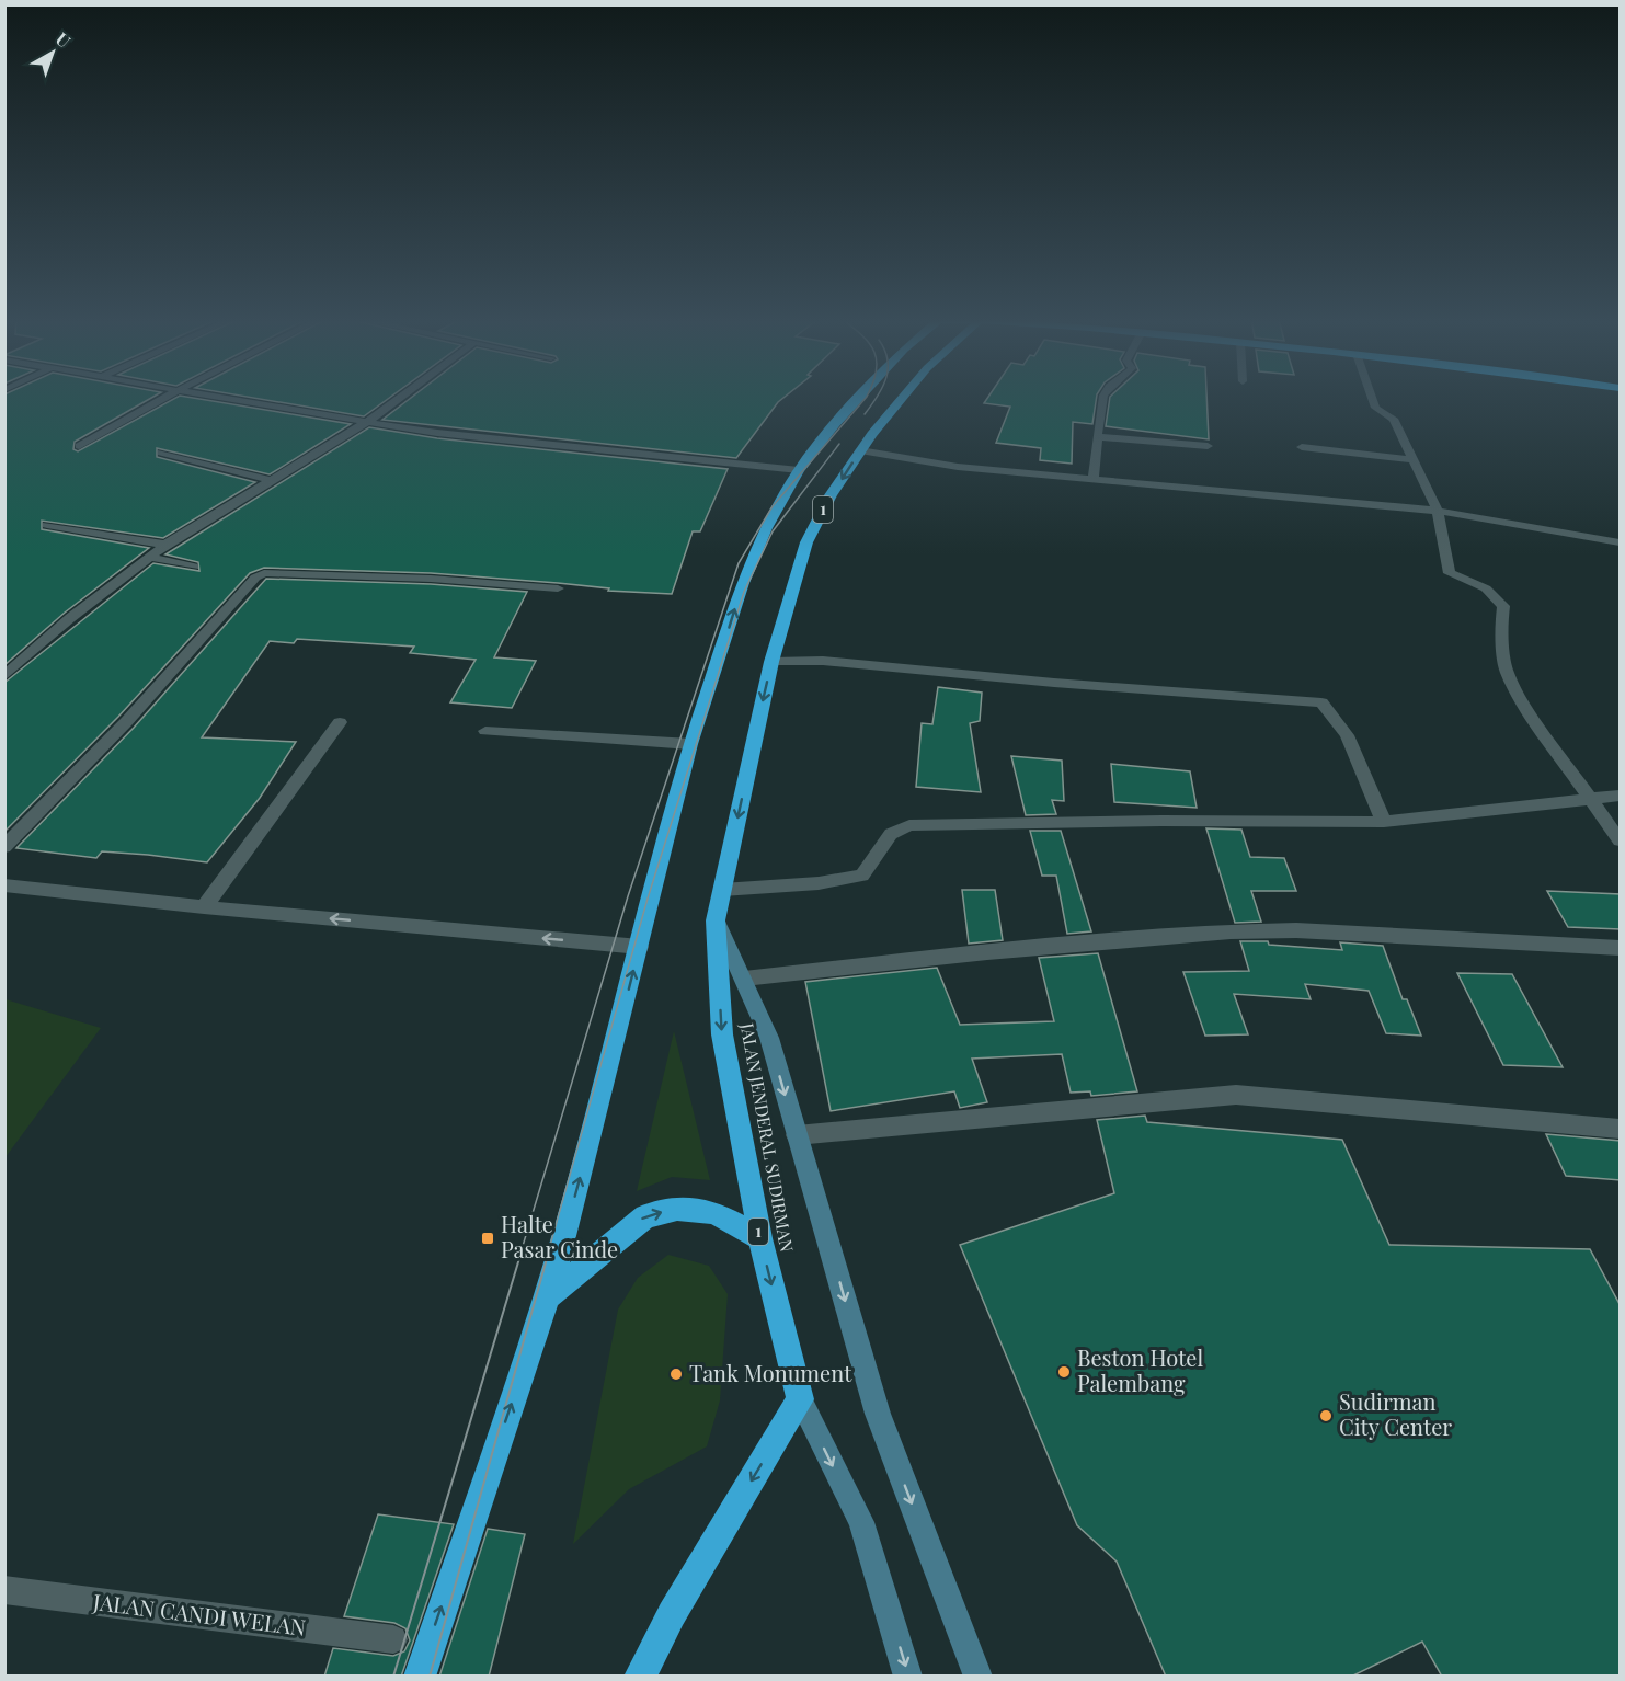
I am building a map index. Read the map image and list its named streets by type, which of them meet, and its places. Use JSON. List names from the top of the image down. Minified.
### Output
{"streets":{"highway":["1","JALAN JENDERAL SUDIRMAN"],"street":["JALAN CANDI WELAN"]},"places":{"transit":["Halte Pasar Cinde"],"other":["Beston Hotel Palembang","Tank Monument","Sudirman City Center"]},"north":"top right"}
